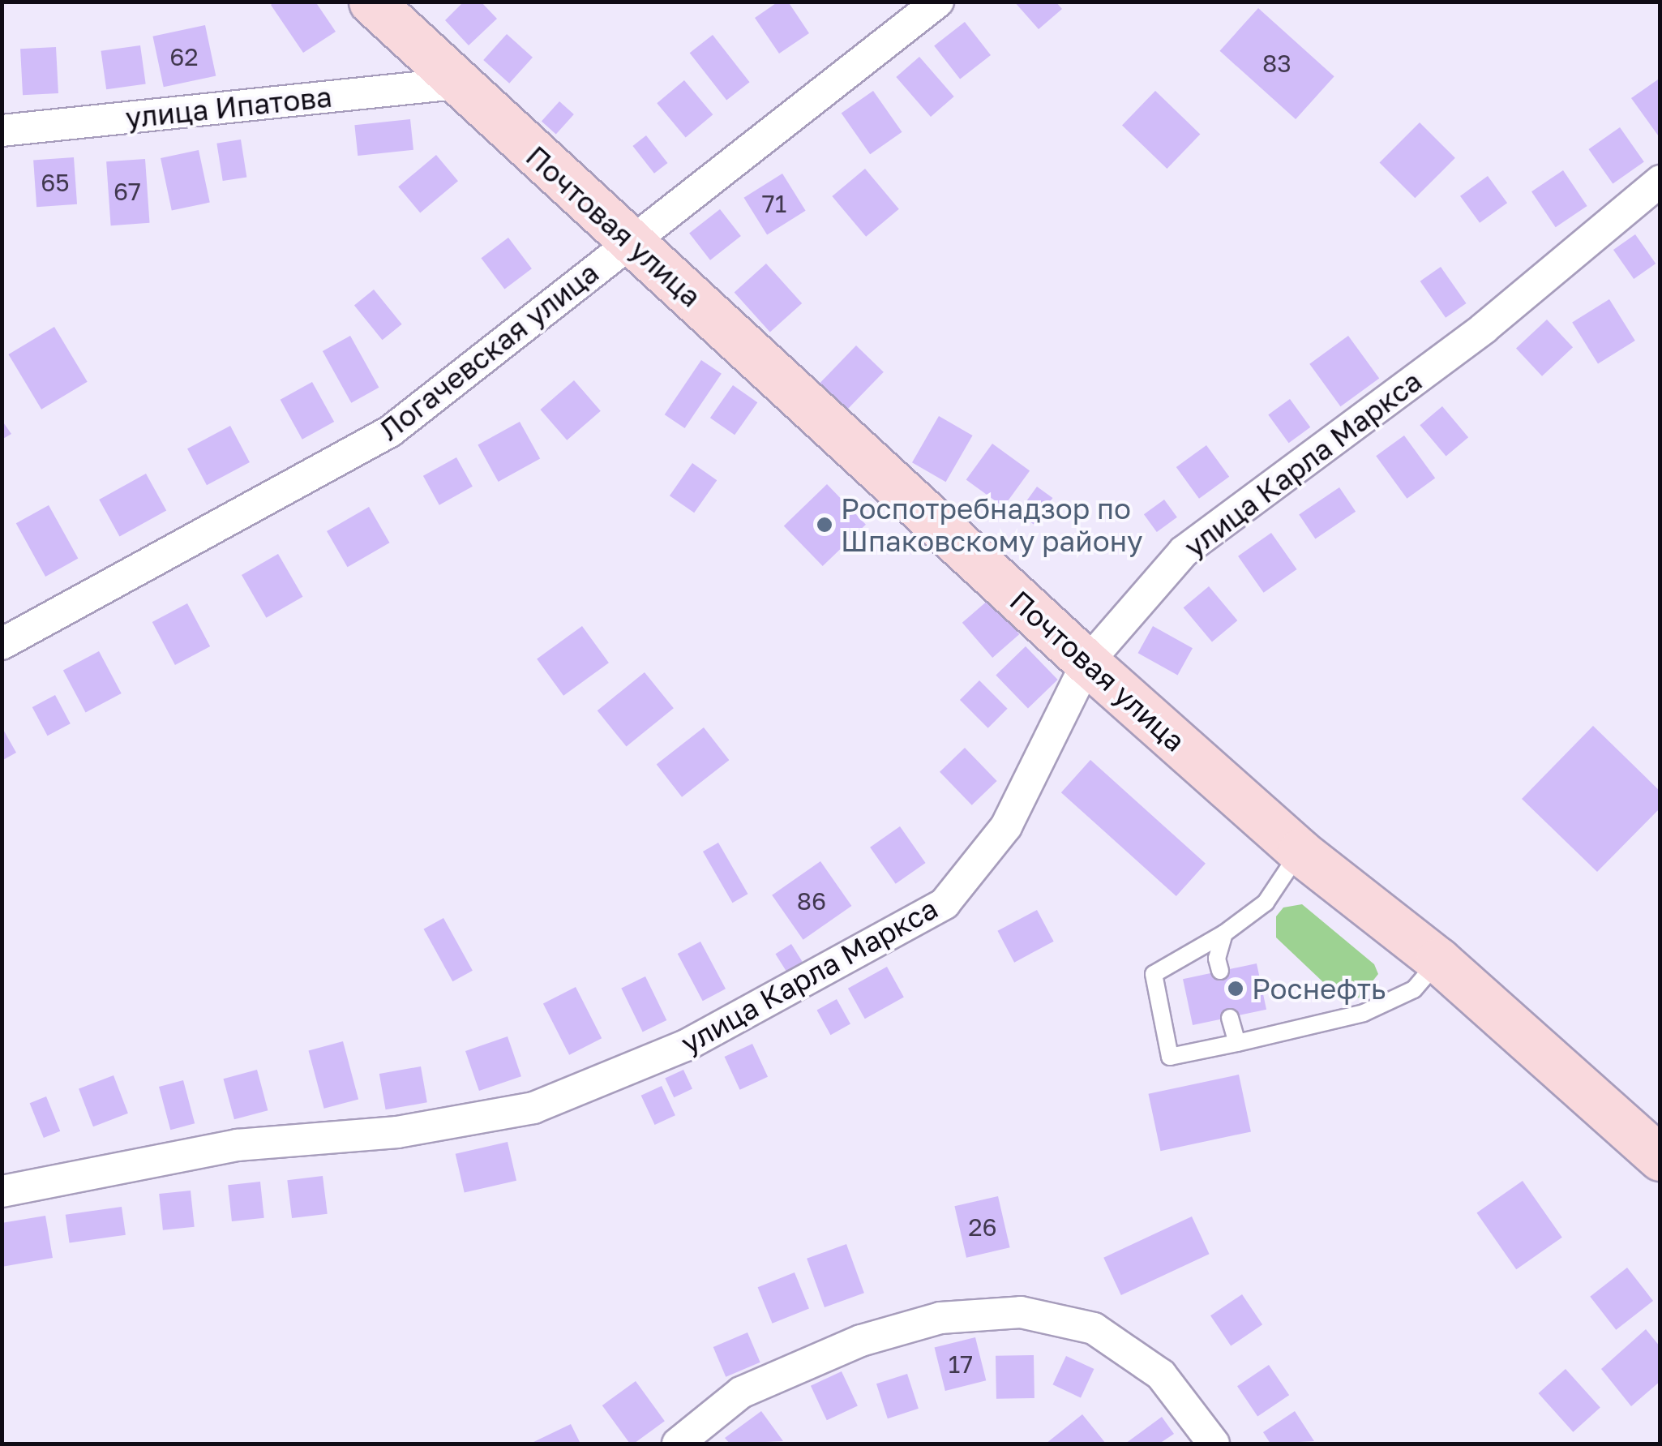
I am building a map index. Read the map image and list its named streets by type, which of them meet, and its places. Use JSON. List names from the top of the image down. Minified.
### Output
{"streets":{"main road":["Почтовая улица"],"street":["улица Ипатова","Логачевская улица","улица Карла Маркса"]},"crossings":[["улица Ипатова","Почтовая улица"],["Почтовая улица","Логачевская улица"],["Почтовая улица","улица Карла Маркса"]],"places":["Роспотребнадзор по Шпаковскому району","Роснефть"],"house_numbers":["62","83","65","67","71","86","26","17"]}
